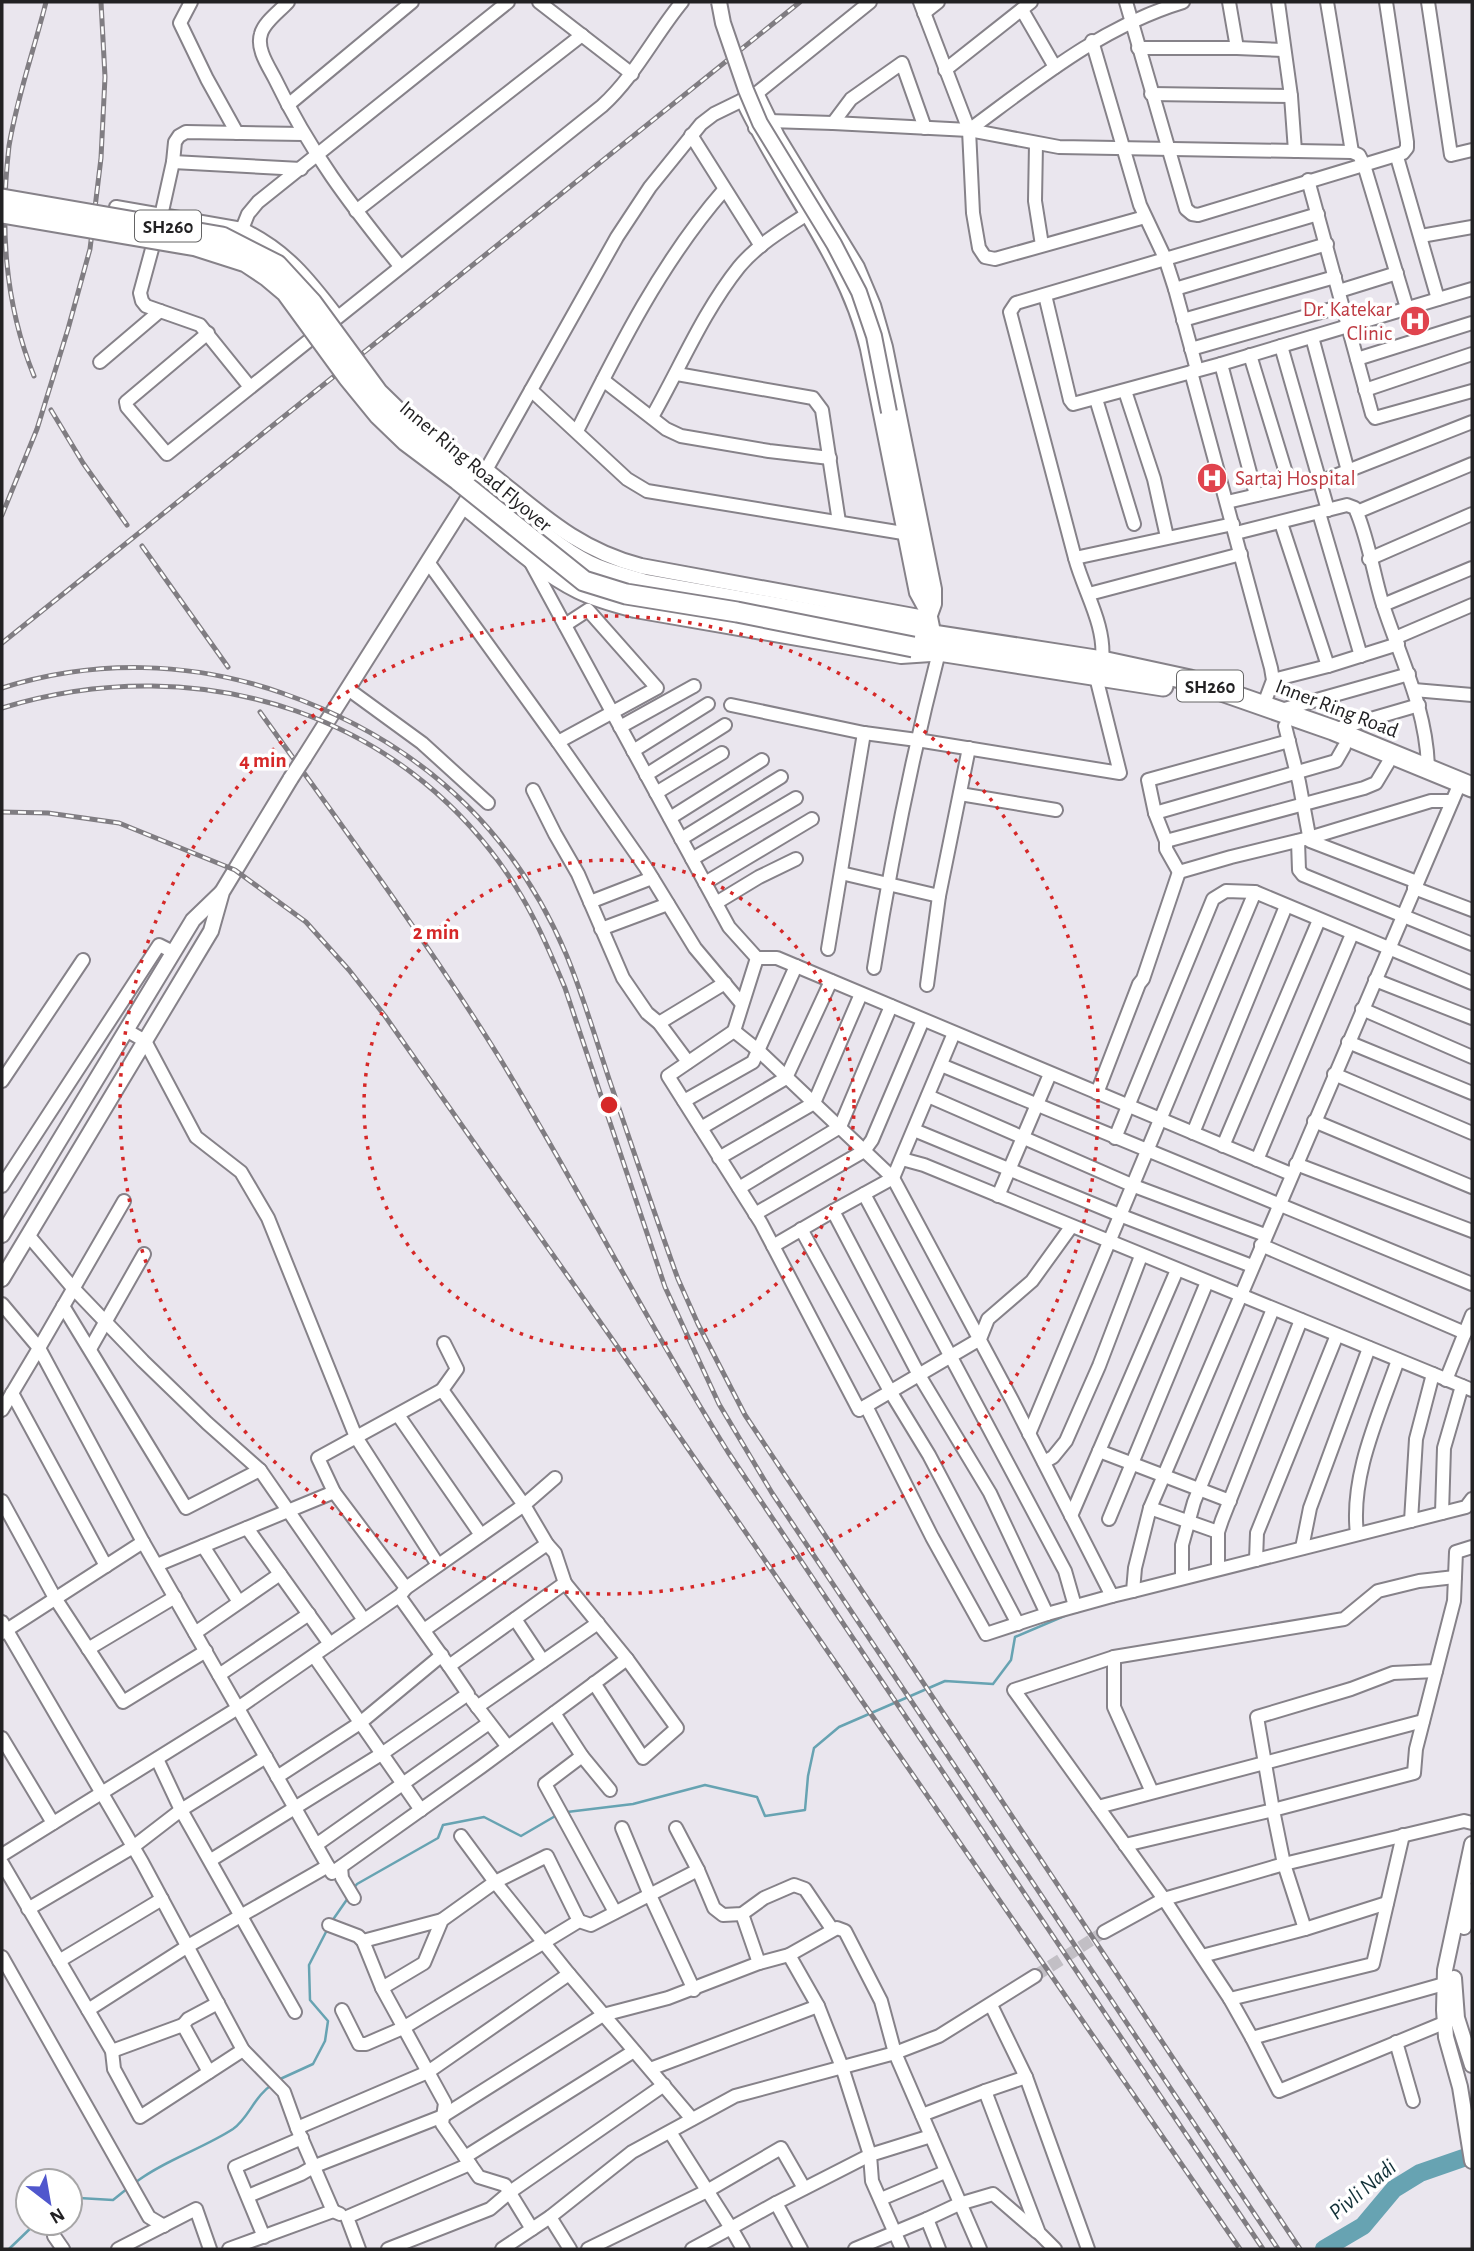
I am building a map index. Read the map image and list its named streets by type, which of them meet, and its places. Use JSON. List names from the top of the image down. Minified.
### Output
{"streets":{"highway":["SH260","Inner Ring Road Flyover","Inner Ring Road"]},"crossings":[["Inner Ring Road Flyover","Inner Ring Road"]],"water":["Pivli Nadi"],"places":{"hospital":["Dr. Katekar Clinic","Sartaj Hospital"]},"north":"bottom right","rings":["4 min","2 min"]}
